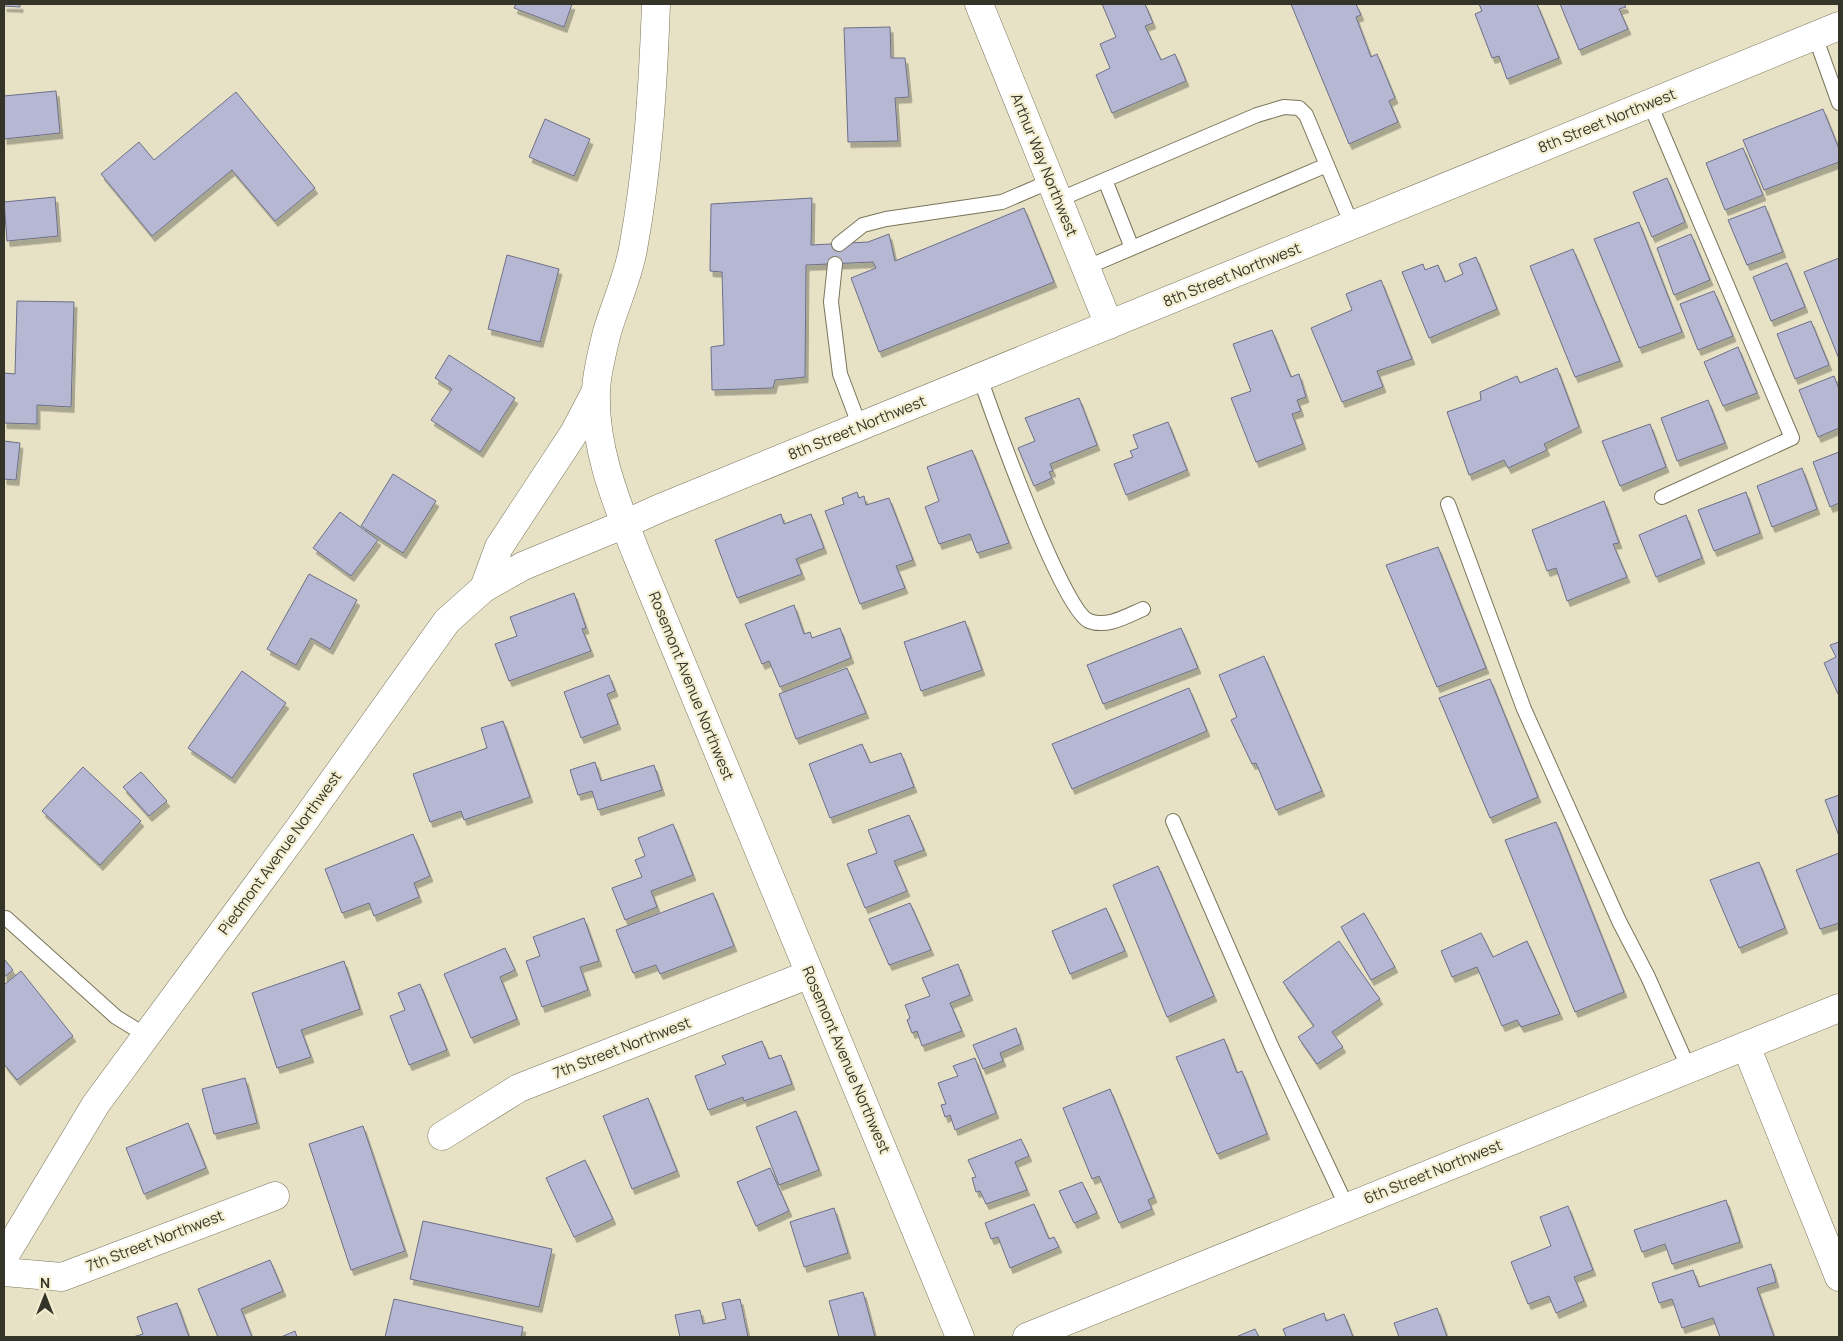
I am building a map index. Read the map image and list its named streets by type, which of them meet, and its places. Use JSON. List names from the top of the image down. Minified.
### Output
{"streets":{"street":["8th Street Northwest","Arthur Way Northwest","Rosemont Avenue Northwest","Piedmont Avenue Northwest","7th Street Northwest","6th Street Northwest"]},"crossings":[["8th Street Northwest","Arthur Way Northwest"],["8th Street Northwest","Rosemont Avenue Northwest"],["8th Street Northwest","Piedmont Avenue Northwest"],["Rosemont Avenue Northwest","Piedmont Avenue Northwest"],["Rosemont Avenue Northwest","7th Street Northwest"]],"north":"top"}
